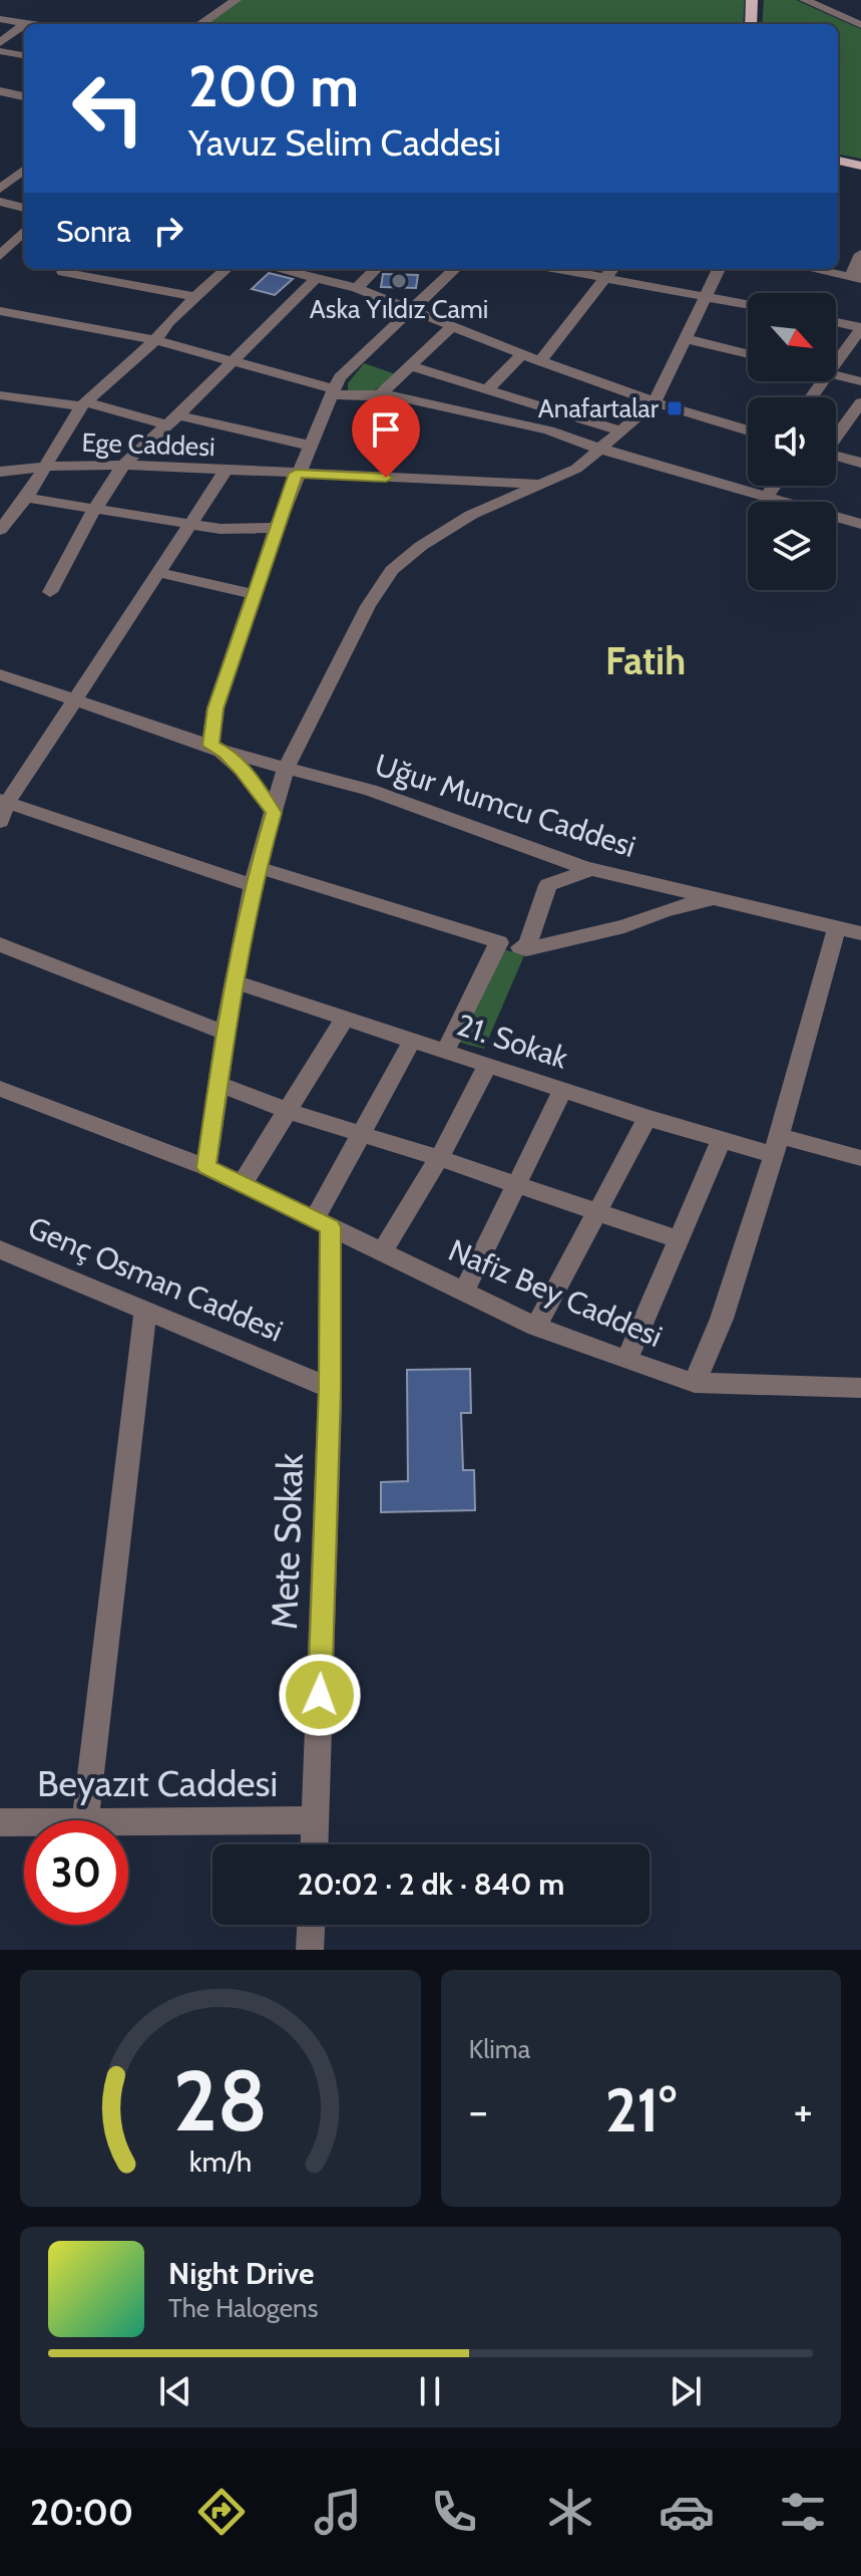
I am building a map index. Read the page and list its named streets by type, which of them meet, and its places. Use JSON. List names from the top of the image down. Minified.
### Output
{"streets":{"street":["Ege Caddesi","Uğur Mumcu Caddesi","21. Sokak","Genç Osman Caddesi","Nafiz Bey Caddesi","Mete Sokak","Beyazıt Caddesi"]},"crossings":[["Genç Osman Caddesi","Mete Sokak"],["Nafiz Bey Caddesi","Mete Sokak"],["Mete Sokak","Beyazıt Caddesi"]],"districts":["Fatih"],"places":{"other":["Aska Yıldız Cami"],"transit":["Anafartalar"]},"north":"bottom right","page":{"turn":["200 m","Yavuz Selim Caddesi"],"then":"Sonra","limit":"30","trip":"20:02 · 2 dk · 840 m","tile":"Klima","heat":["−","21°","+"],"song":["Night Drive","The Halogens"],"tabs":"20:00","gauge":["28","km/h"]}}
